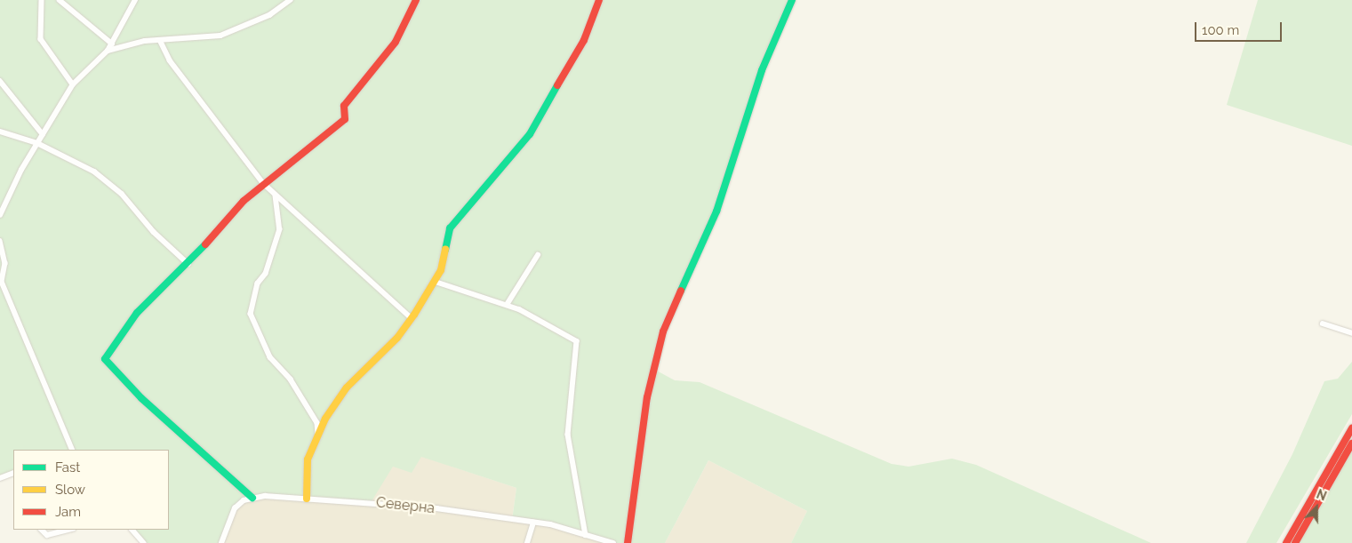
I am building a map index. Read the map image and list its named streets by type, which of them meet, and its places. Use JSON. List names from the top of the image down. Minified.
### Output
{"streets":{"street":["Северна"]},"legend":["Fast","Slow","Jam"],"scale_bar":"100 m","north":"top"}
